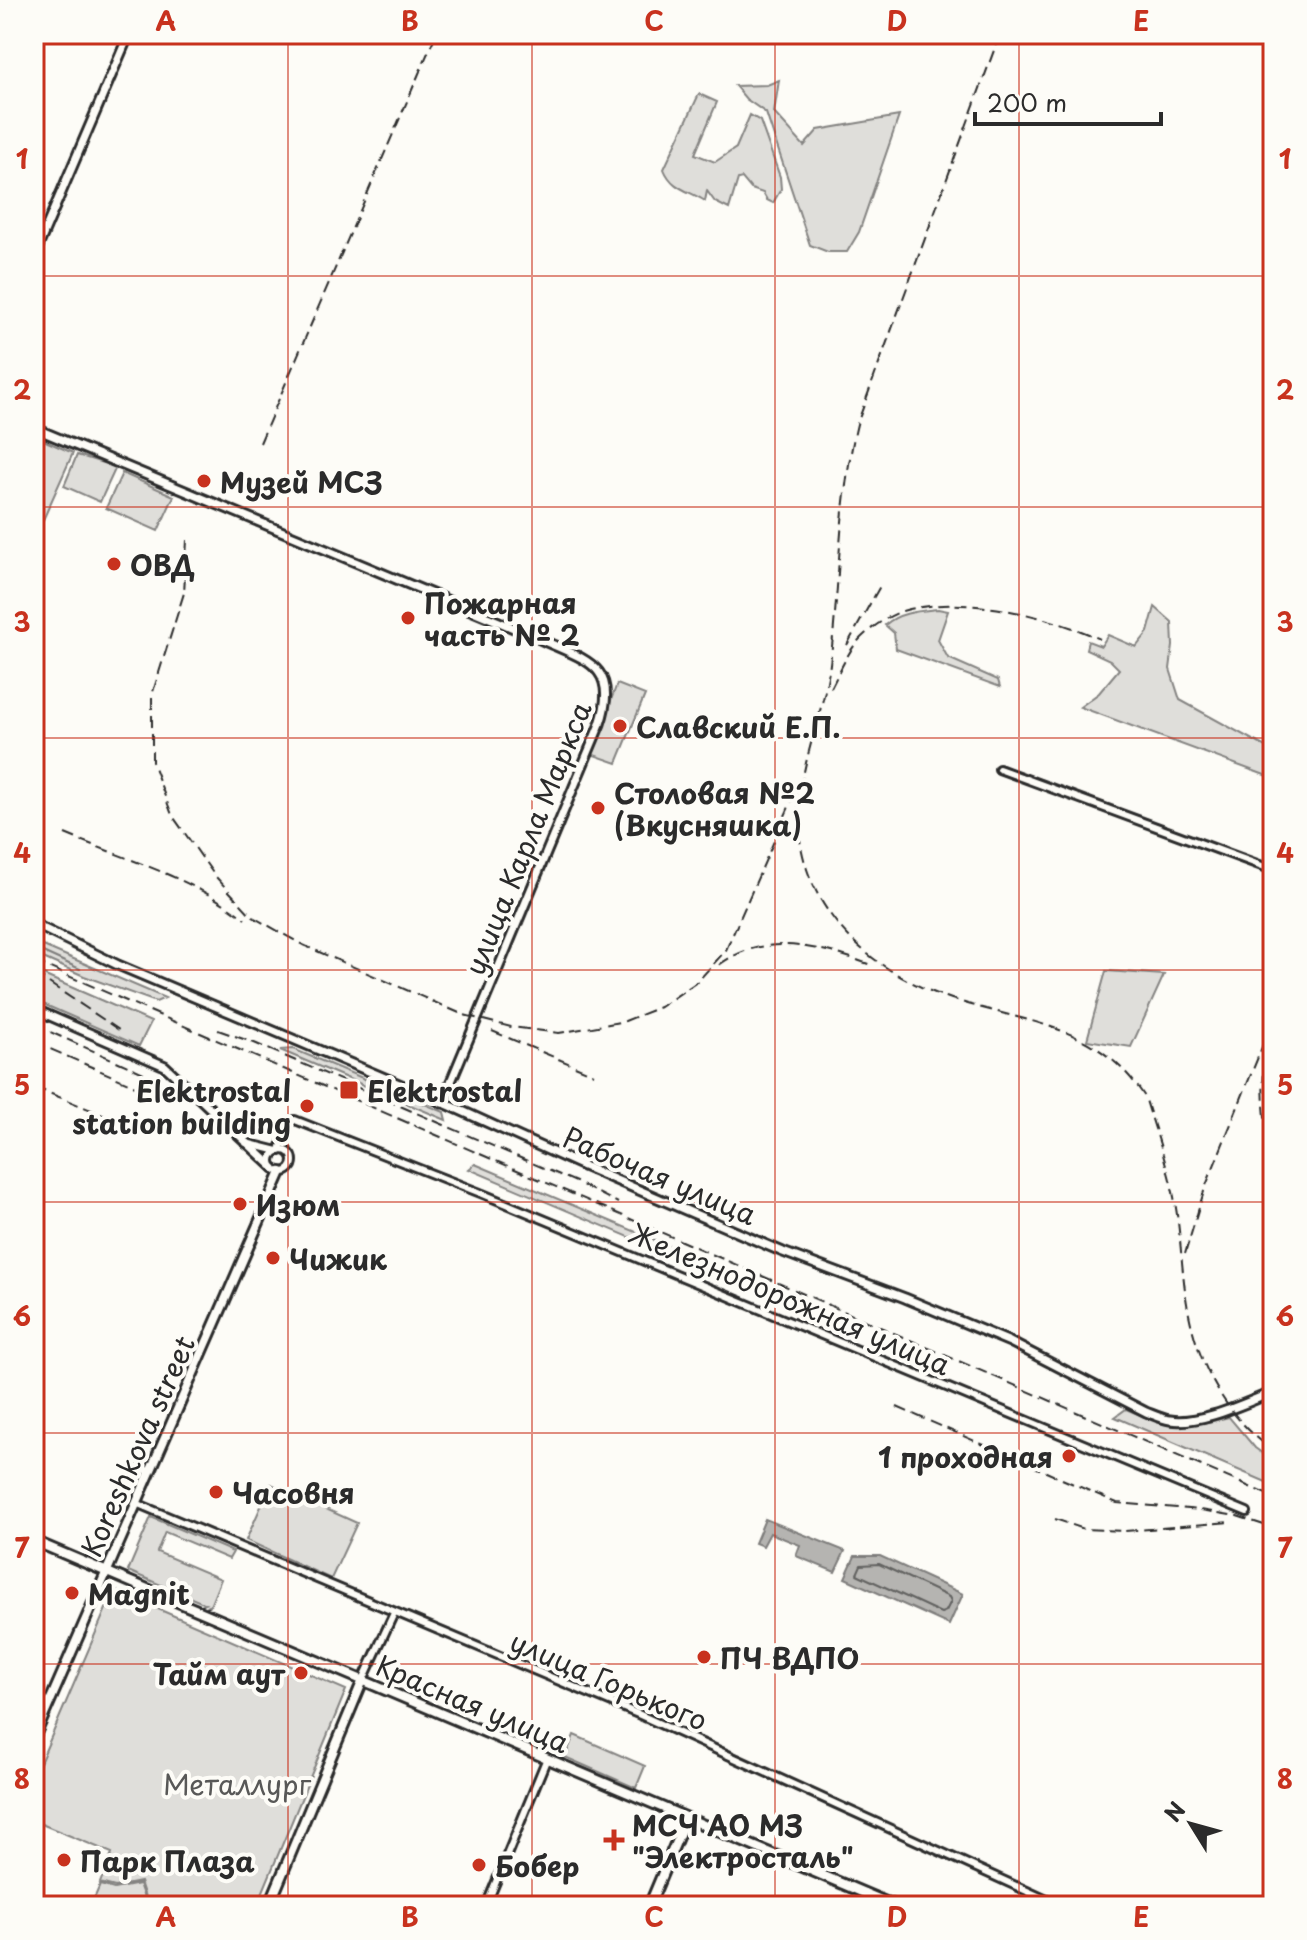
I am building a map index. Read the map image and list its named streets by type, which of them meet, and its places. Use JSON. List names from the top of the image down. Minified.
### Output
{"streets":{"main road":["Koreshkova street","Красная улица"],"street":["улица Карла Маркса","Рабочая улица","Железнодорожная улица","улица Горького"]},"crossings":[["улица Карла Маркса","Рабочая улица"],["Железнодорожная улица","Koreshkova street"],["Koreshkova street","улица Горького"],["Koreshkova street","Красная улица"]],"parks":["Металлург"],"places":{"other":["Музей МСЗ","ОВД","Пожарная часть № 2","Славский Е.П.","Столовая №2 (Вкусняшка)","Elektrostal station building","Изюм","Чижик","1 проходная","Часовня","Magnit","ПЧ ВДПО","Тайм аут","Парк Плаза","Бобер"],"transit":["Elektrostal"],"health":["МСЧ АО МЗ \"Электросталь\""]},"scale_bar":"200 m","north":"top left","grid":{"columns":["A","B","C","D","E"],"rows":["1","2","3","4","5","6","7","8"]}}
